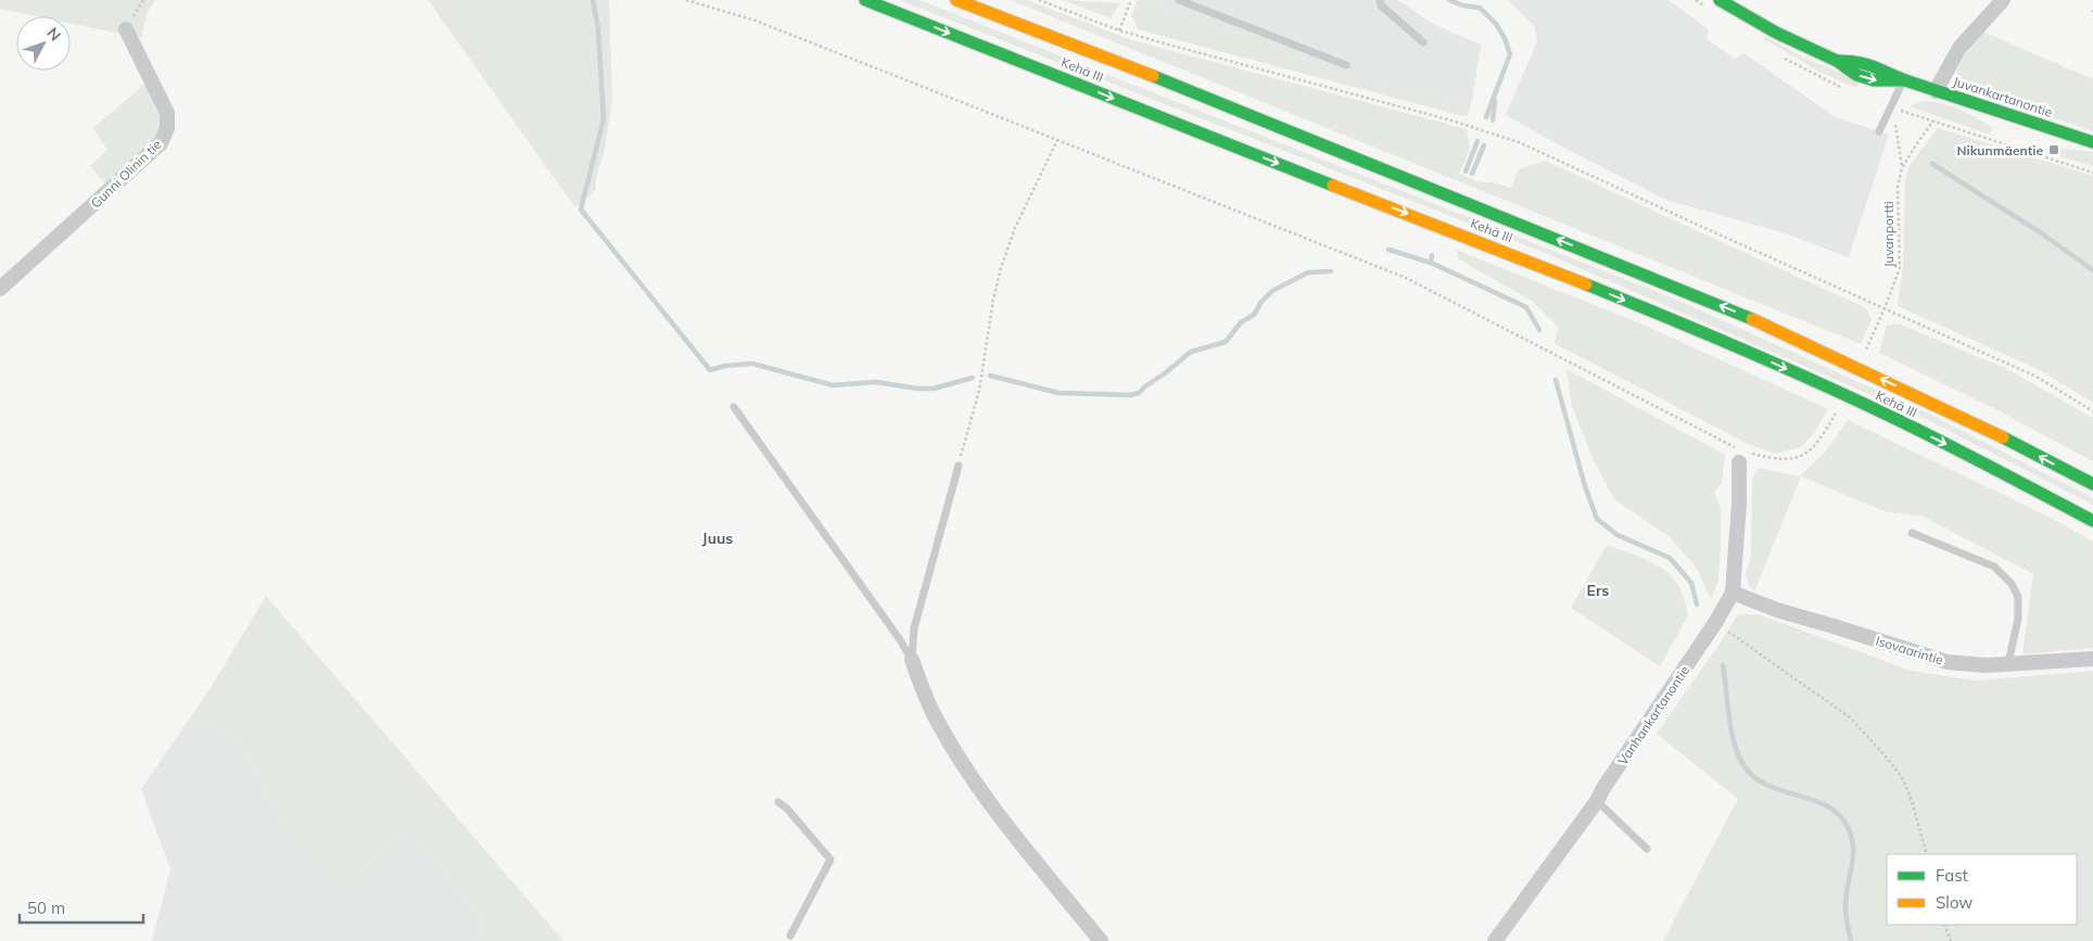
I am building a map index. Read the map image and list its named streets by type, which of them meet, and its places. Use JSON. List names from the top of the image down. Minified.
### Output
{"streets":{"main road":["Kehä III","Juvankartanontie"],"street":["Gunni Olinin tie","Isovaarintie","Vanhankartanontie"],"path":["Juvanportti"]},"crossings":[["Isovaarintie","Vanhankartanontie"]],"districts":["Juus","Ers"],"places":{"transit":["Nikunmäentie"]},"legend":["Fast","Slow"],"scale_bar":"50 m","north":"top right"}
